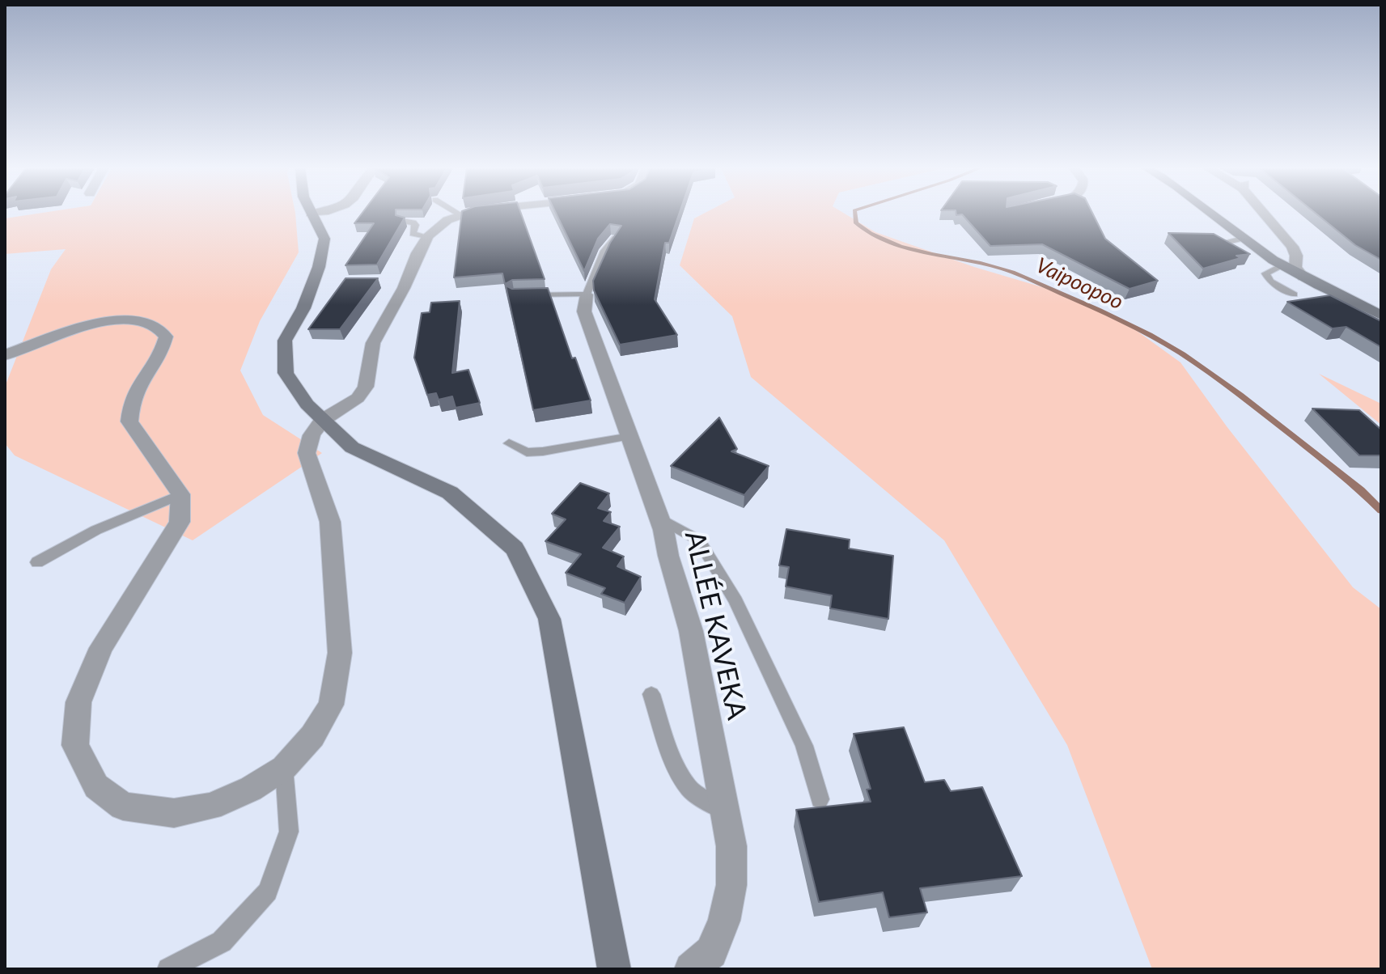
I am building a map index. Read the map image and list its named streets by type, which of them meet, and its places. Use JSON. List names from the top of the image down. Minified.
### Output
{"streets":{"street":["ALLÉE KAVEKA"]},"water":["Vaipoopoo"]}
